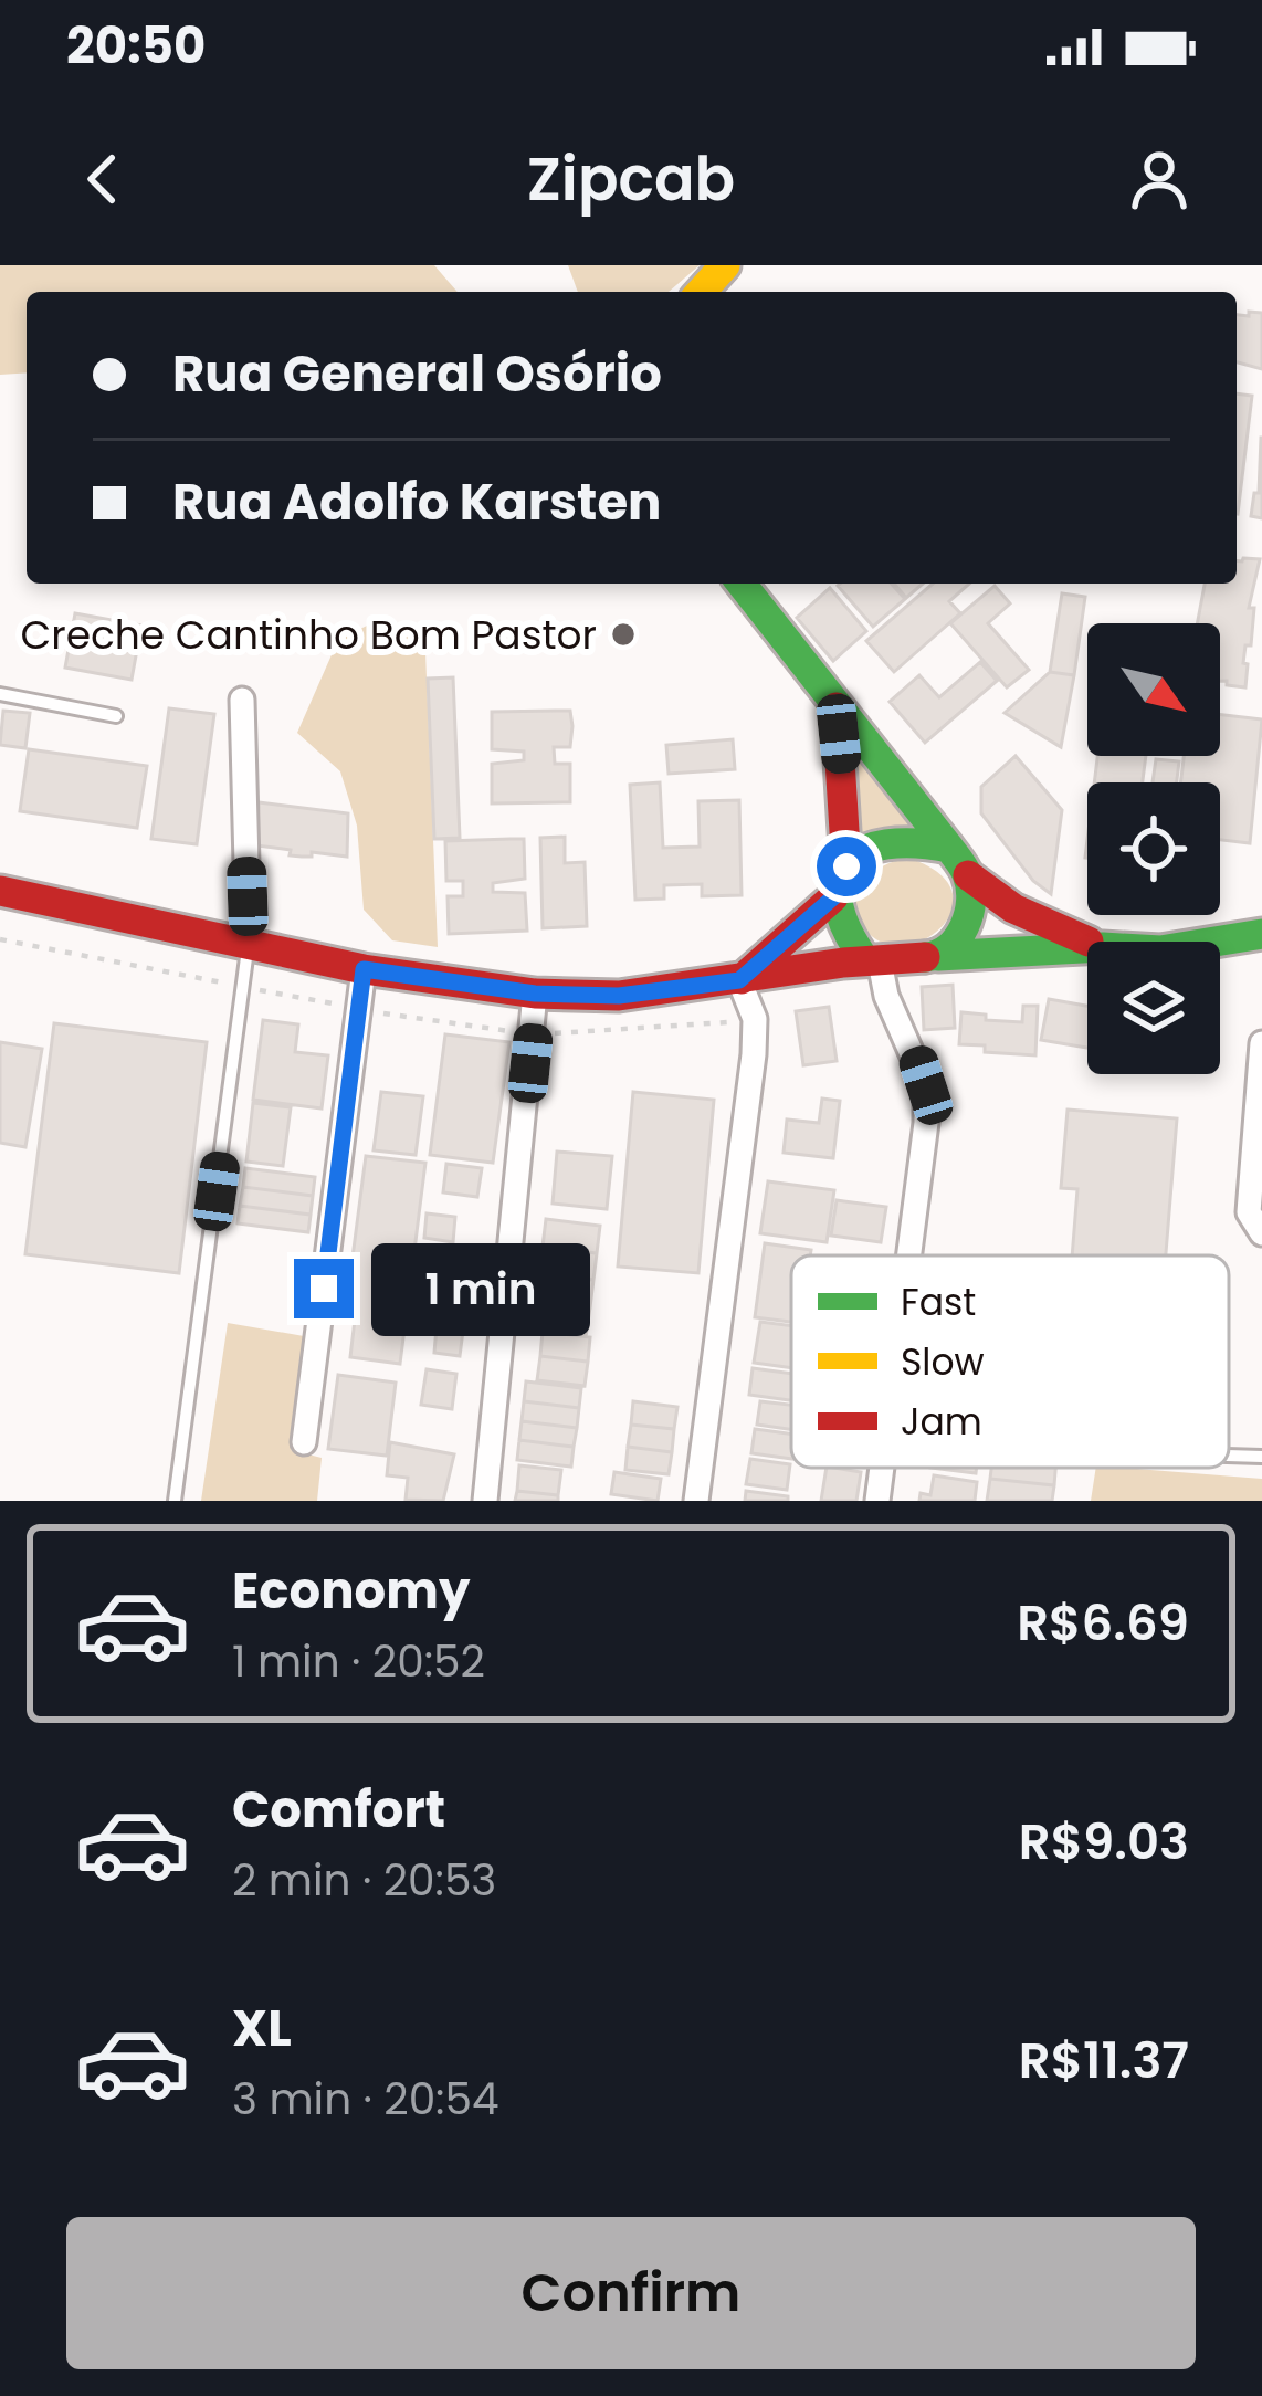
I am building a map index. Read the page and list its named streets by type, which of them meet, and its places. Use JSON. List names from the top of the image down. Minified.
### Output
{"places":["Creche Cantinho Bom Pastor"],"legend":["Fast","Slow","Jam"],"north":"bottom right","page":{"status":"20:50","header":"Zipcab","banner":["Rua General Osório","Rua Adolfo Karsten"],"bubble":"1 min","list":[{"name":"Economy","note":"1 min · 20:52","value":"R$6.69"},{"name":"Comfort","note":"2 min · 20:53","value":"R$9.03"},{"name":"XL","note":"3 min · 20:54","value":"R$11.37"}],"buttons":"Confirm"}}
